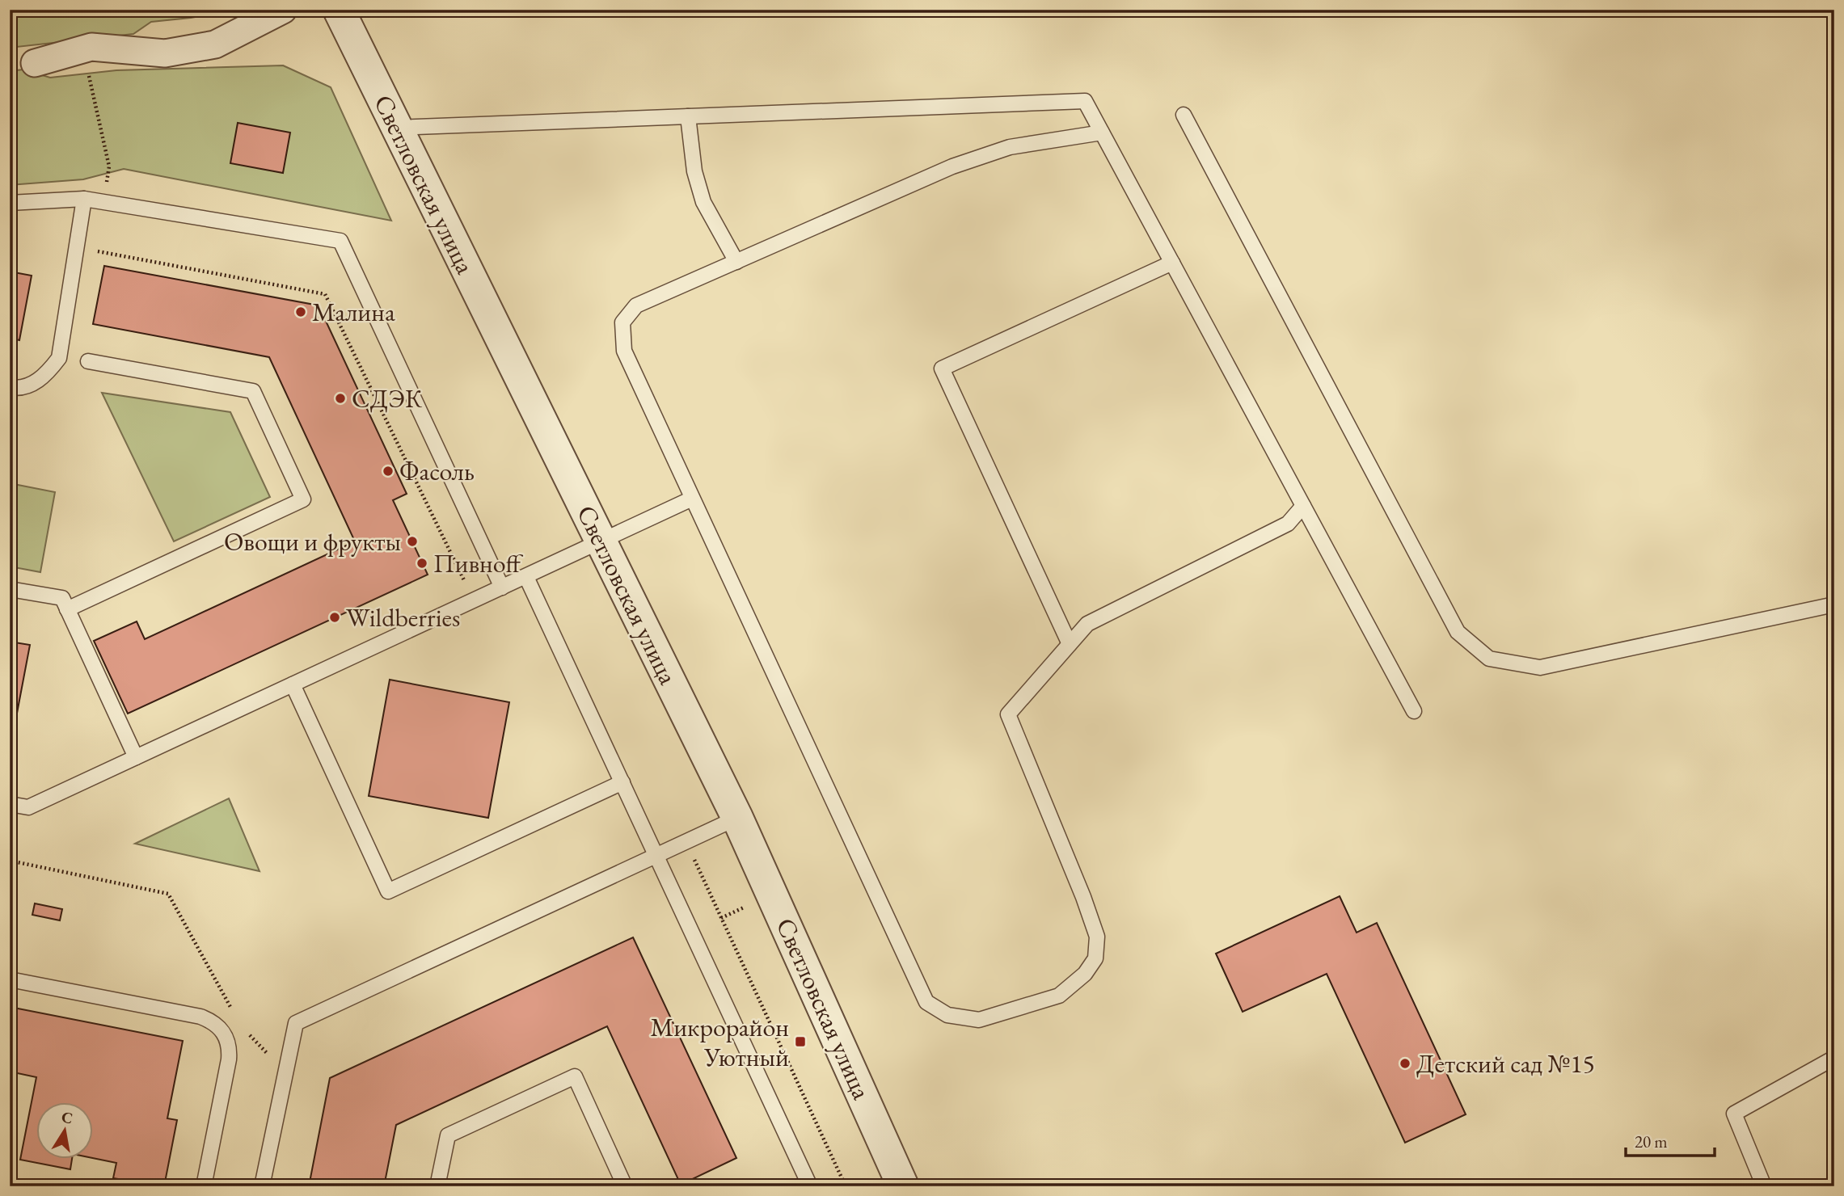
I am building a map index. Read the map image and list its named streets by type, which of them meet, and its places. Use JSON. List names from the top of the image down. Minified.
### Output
{"streets":{"street":["Светловская улица"]},"places":{"other":["Малина","СДЭК","Фасоль","Овощи и фрукты","Пивноff","Wildberries","Детский сад №15"],"transit":["Микрорайон Уютный"]},"scale_bar":"20 m","north":"top"}
